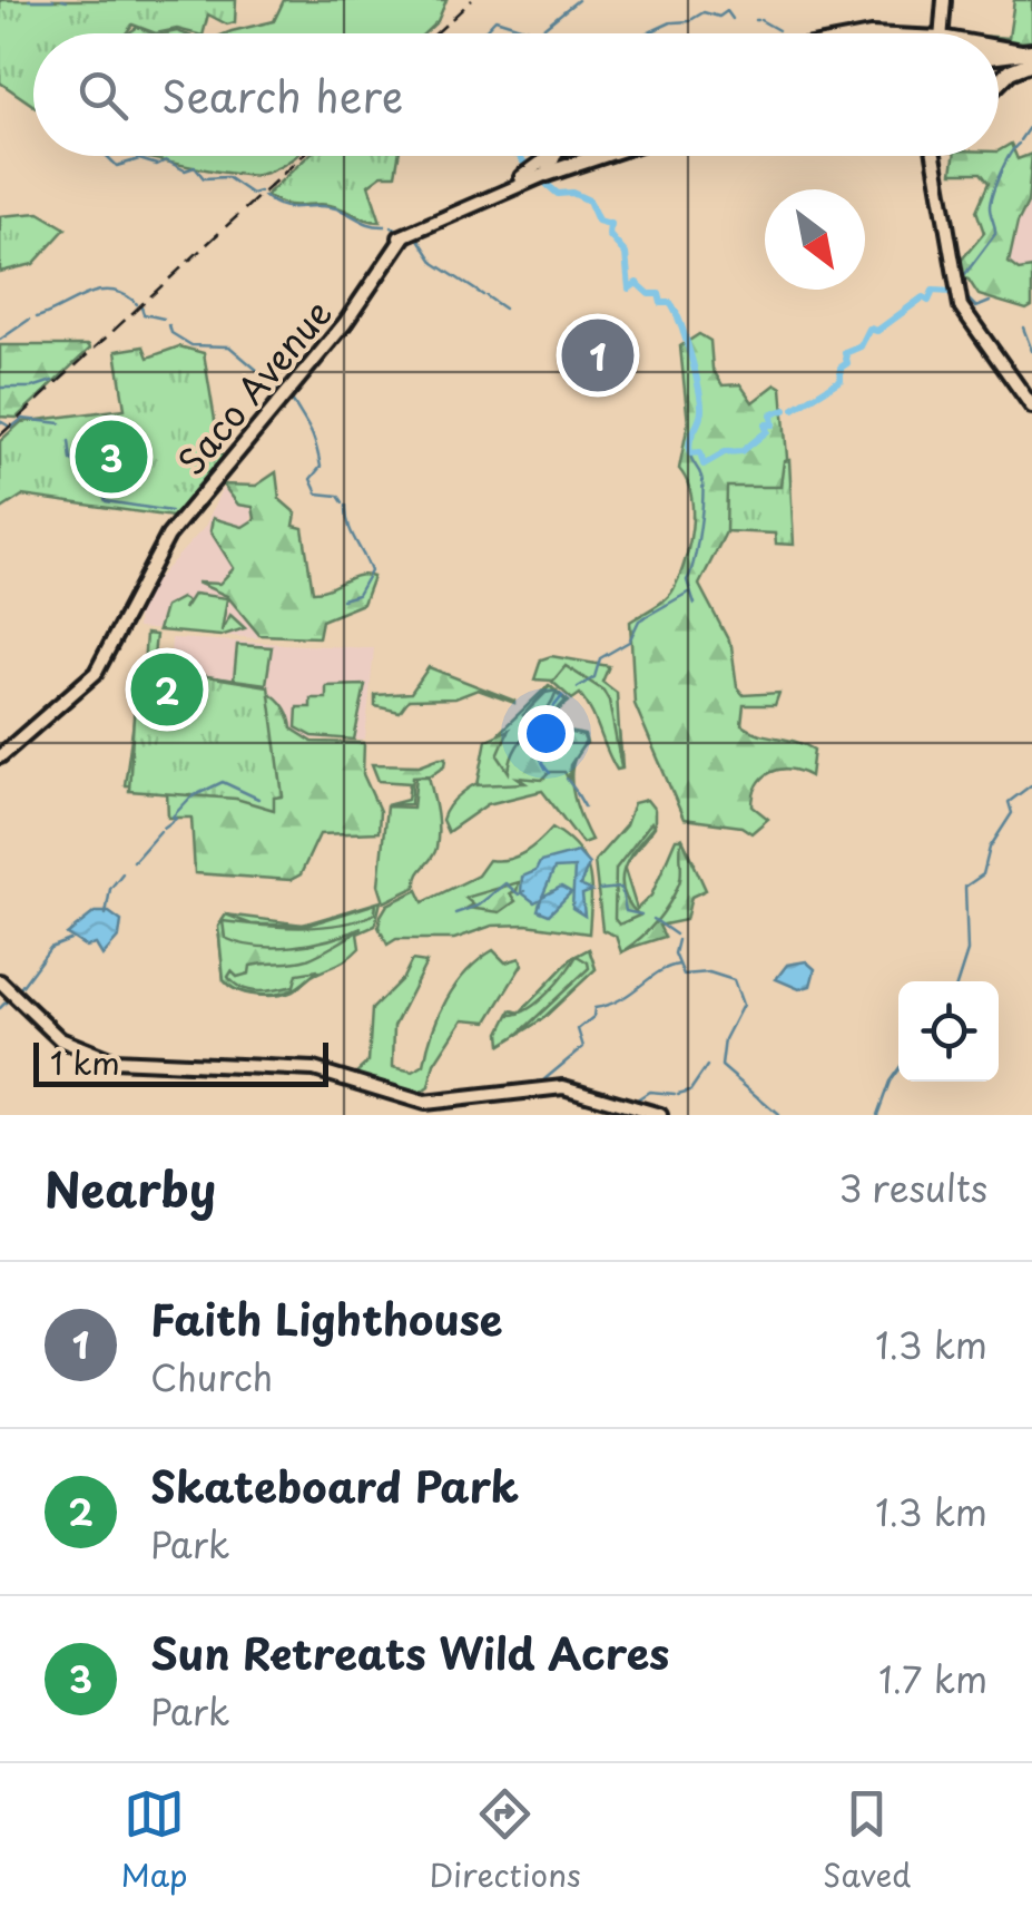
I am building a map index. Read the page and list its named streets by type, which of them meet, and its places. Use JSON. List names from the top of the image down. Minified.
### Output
{"streets":{"main road":["Saco Avenue"]},"scale_bar":"1 km","north":"bottom right","page":{"search":"Search here","pins":["1","3","2"],"scale":"1 km","heading":["Nearby","3 results"],"list":[{"mark":"1","name":"Faith Lighthouse","note":"Church","value":"1.3 km"},{"mark":"2","name":"Skateboard Park","note":"Park","value":"1.3 km"},{"mark":"3","name":"Sun Retreats Wild Acres","note":"Park","value":"1.7 km"}],"nav":["Map","Directions","Saved"]}}
